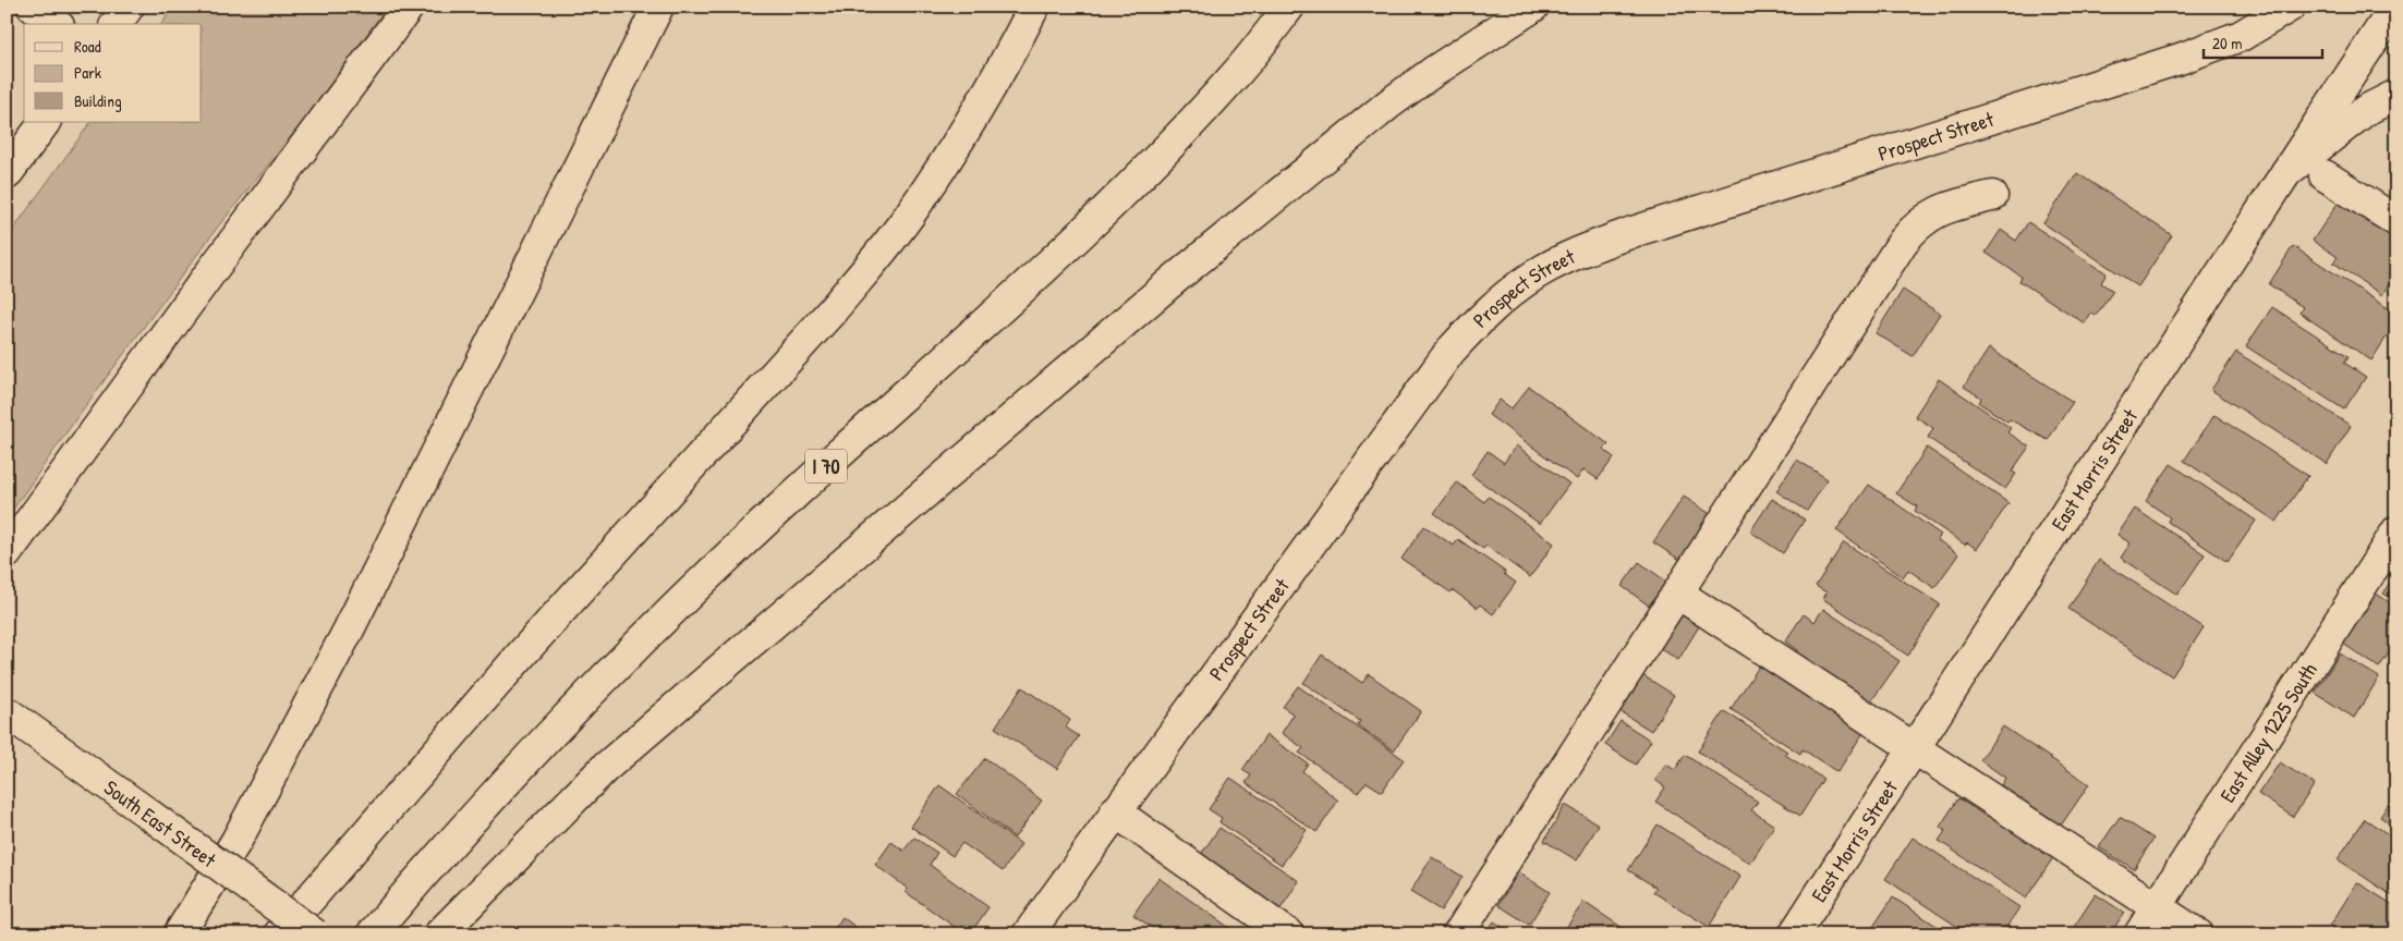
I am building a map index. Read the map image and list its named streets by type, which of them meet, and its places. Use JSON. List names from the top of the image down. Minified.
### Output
{"streets":{"main road":["Prospect Street","I 70","East Morris Street","East Alley 1225 South","South East Street"]},"legend":["Road","Park","Building"],"scale_bar":"20 m"}
